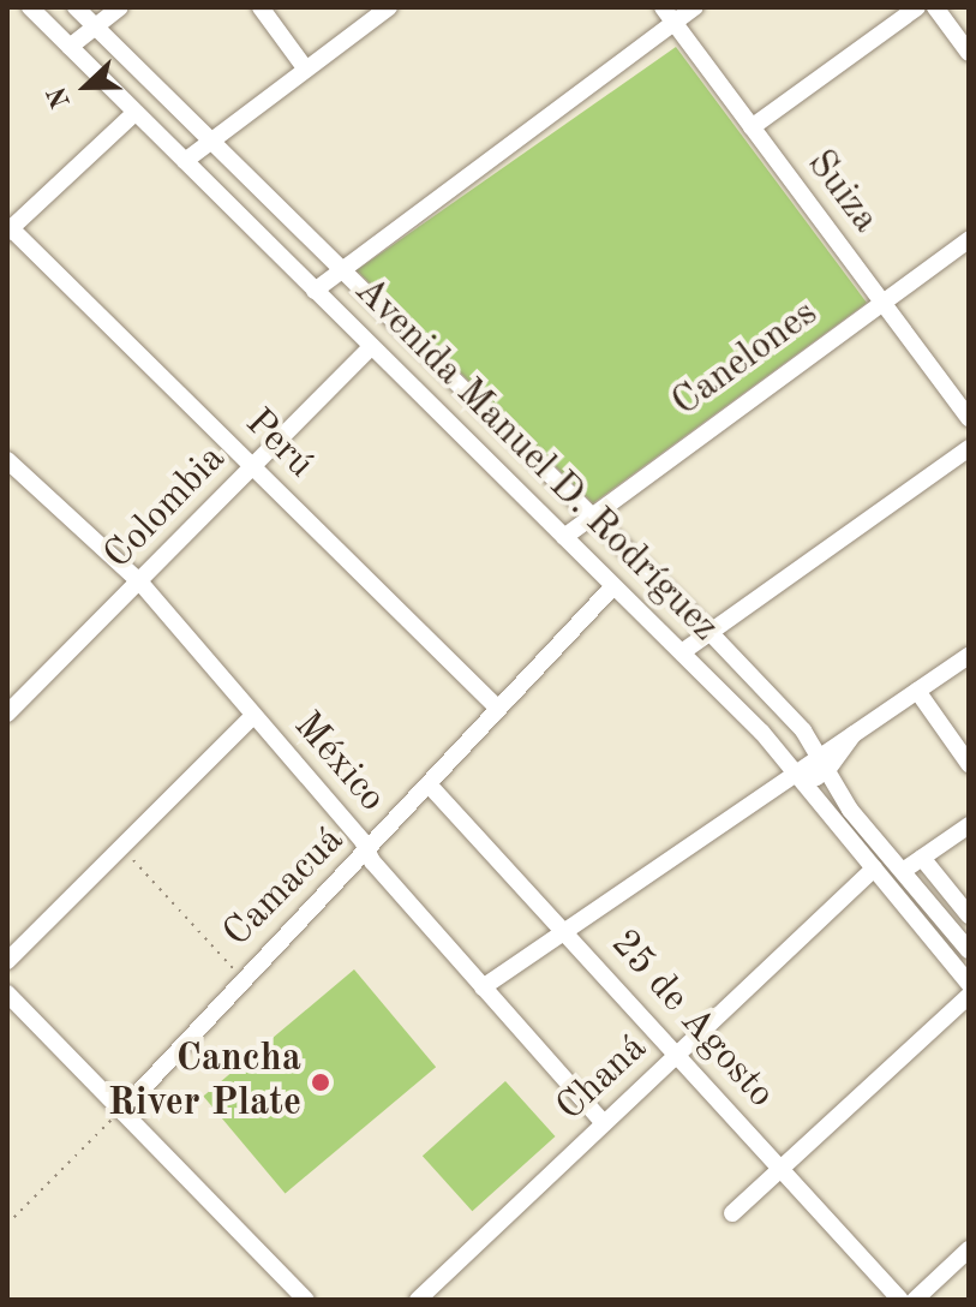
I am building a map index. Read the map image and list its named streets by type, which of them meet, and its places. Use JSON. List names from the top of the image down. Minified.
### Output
{"streets":{"street":["Suiza","Canelones","Perú","Avenida Manuel D. Rodríguez","Colombia","México","Camacuá","25 de Agosto","Chaná"]},"crossings":[["Suiza","Canelones"],["Canelones","Avenida Manuel D. Rodríguez"],["Perú","Colombia"],["Perú","Camacuá"],["Avenida Manuel D. Rodríguez","Colombia"],["Avenida Manuel D. Rodríguez","Camacuá"],["Avenida Manuel D. Rodríguez","Chaná"],["Colombia","México"],["México","Camacuá"],["México","Chaná"],["Camacuá","25 de Agosto"],["25 de Agosto","Chaná"]],"places":["Cancha River Plate"],"north":"left"}
